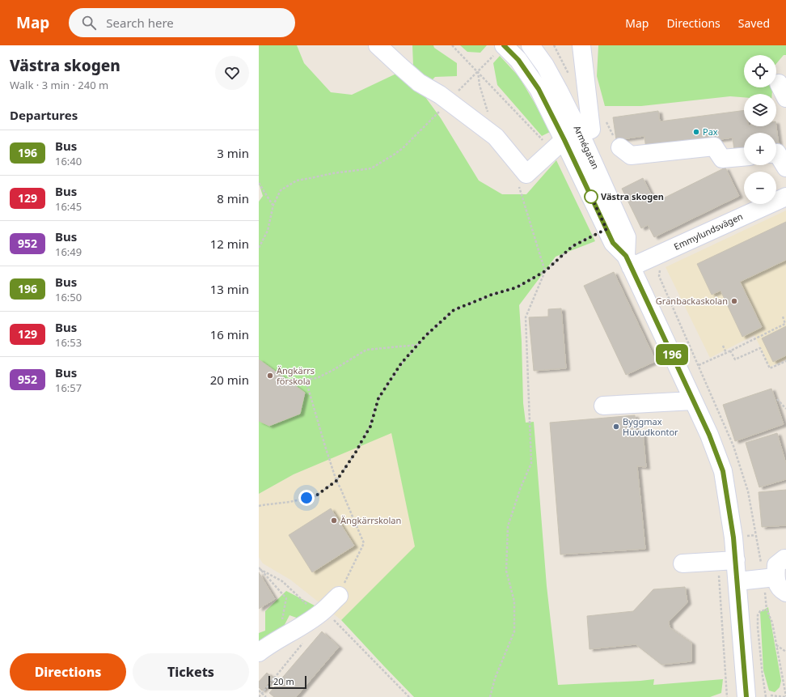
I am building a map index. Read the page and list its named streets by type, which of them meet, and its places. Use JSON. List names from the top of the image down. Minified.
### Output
{"streets":{"street":["Armégatan","Emmylundsvägen"]},"crossings":[["Armégatan","Emmylundsvägen"]],"places":["Pax","Västra skogen","Granbackaskolan","Ängkärrs förskola","Byggmax Huvudkontor","Ängkärrskolan"],"lines":["bus line 196"],"scale_bar":"20 m","page":{"header":"Map","search":"Search here","nav":["Map","Directions","Saved"],"heading":[["Västra skogen","Walk · 3 min · 240 m"],"Departures"],"on_map":"196","map_buttons":["+","−"],"list":[{"mark":"196","name":"Bus","note":"16:40","value":"3 min"},{"mark":"129","name":"Bus","note":"16:45","value":"8 min"},{"mark":"952","name":"Bus","note":"16:49","value":"12 min"},{"mark":"196","name":"Bus","note":"16:50","value":"13 min"},{"mark":"129","name":"Bus","note":"16:53","value":"16 min"},{"mark":"952","name":"Bus","note":"16:57","value":"20 min"}],"buttons":["Directions","Tickets"],"scale":"20 m"}}
